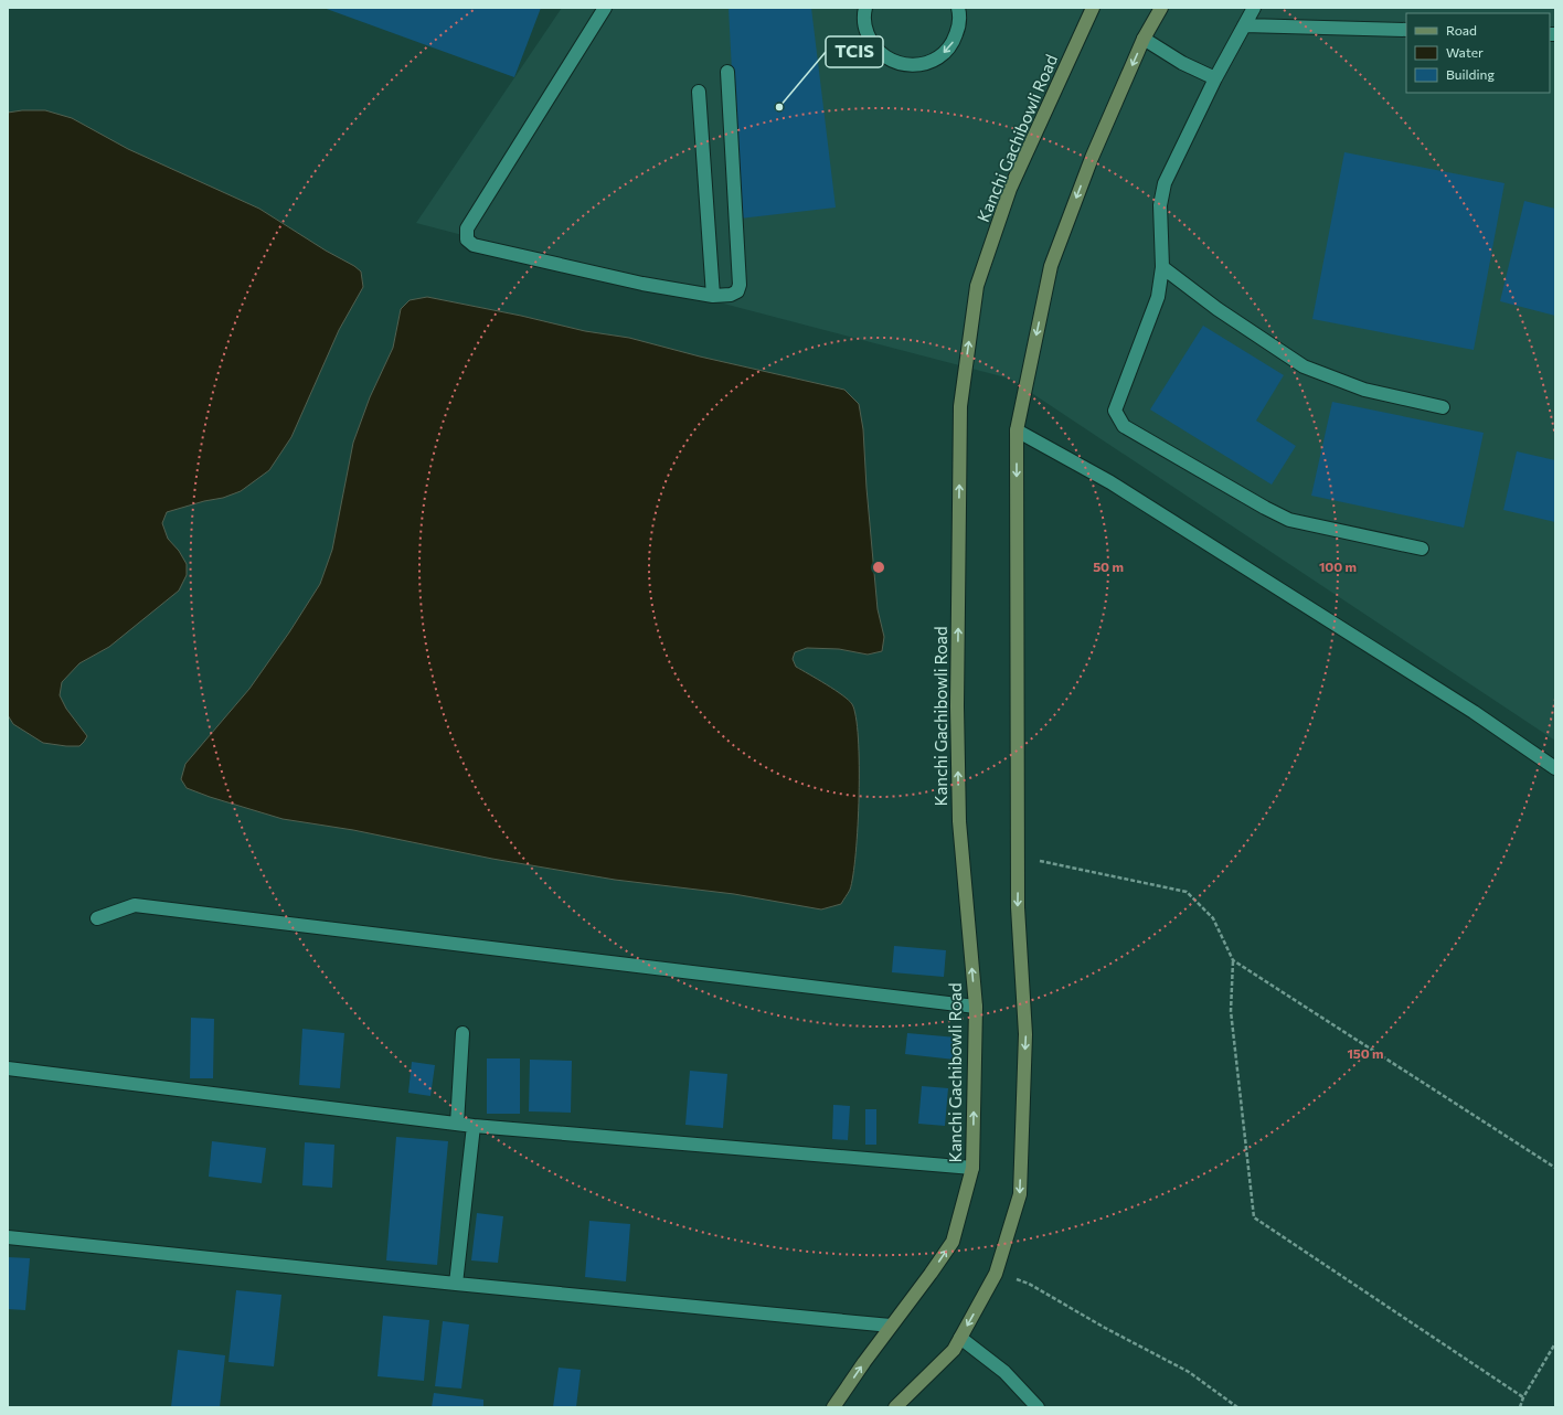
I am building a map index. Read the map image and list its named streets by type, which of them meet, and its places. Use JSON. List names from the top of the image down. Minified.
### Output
{"streets":{"main road":["Kanchi Gachibowli Road"]},"places":["TCIS"],"legend":["Road","Water","Building"],"rings":["50 m","100 m","150 m"]}
